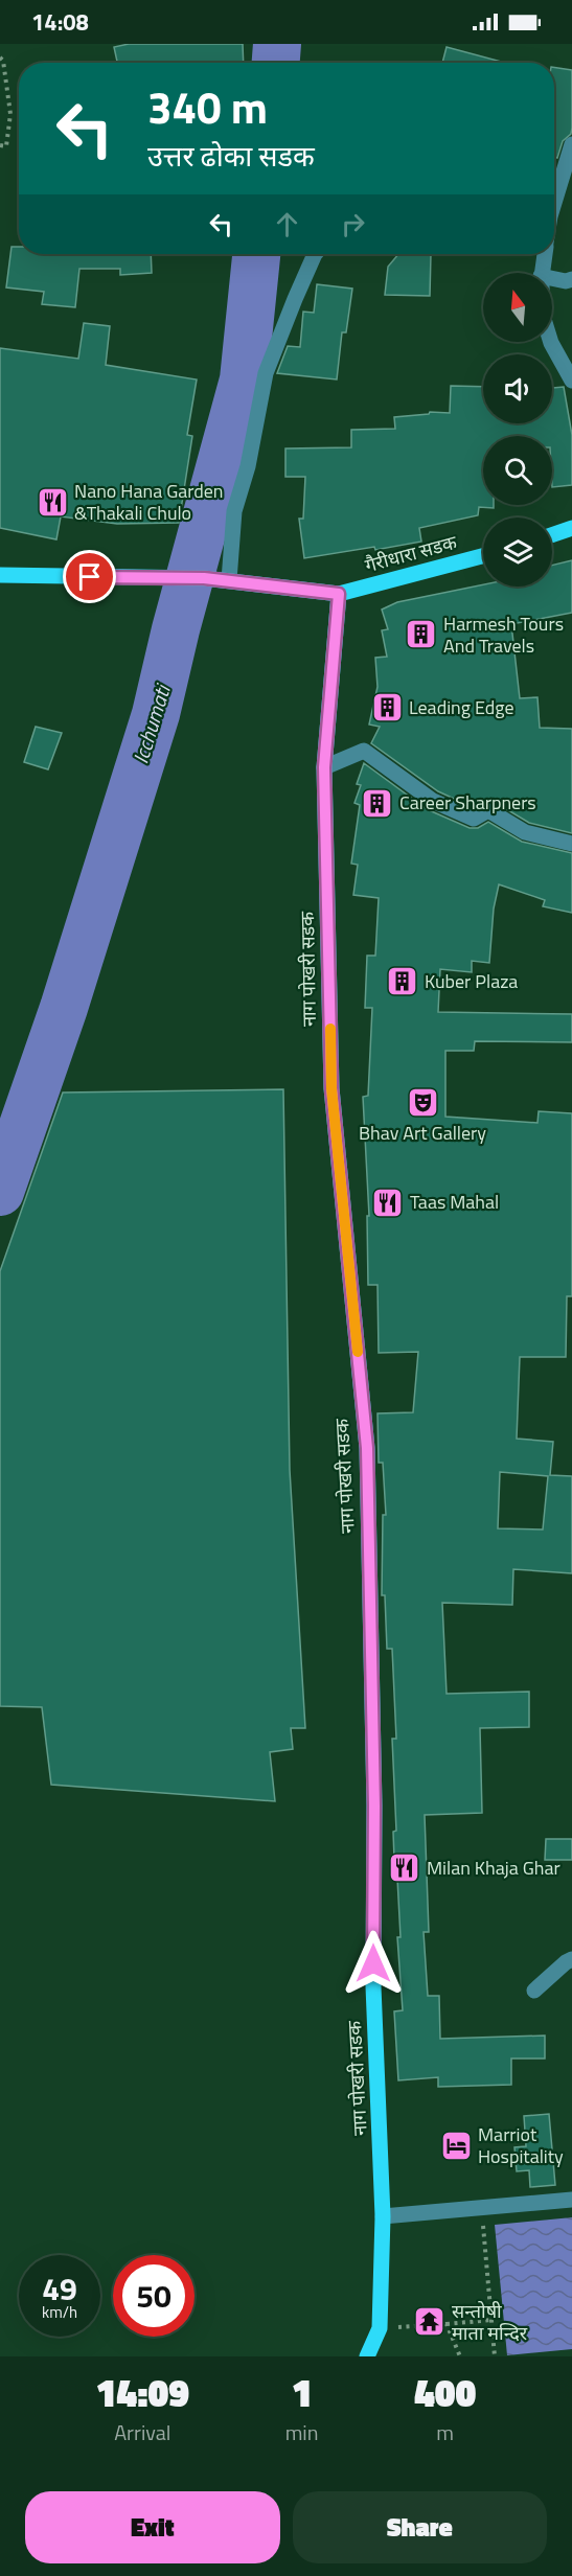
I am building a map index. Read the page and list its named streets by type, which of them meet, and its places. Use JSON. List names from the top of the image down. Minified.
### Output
{"streets":{"main road":["गैरीधारा सडक","नाग पोखरी सडक"]},"crossings":[["गैरीधारा सडक","नाग पोखरी सडक"]],"water":["Icchumati"],"places":{"restaurant":["Nano Hana Garden &Thakali Chulo","Taas Mahal","Milan Khaja Ghar"],"building":["Harmesh Tours And Travels","Leading Edge","Career Sharpners","Kuber Plaza"],"theatre":["Bhav Art Gallery"],"hotel":["Marriot Hospitality"],"temple":["सन्तोषी माता मन्दिर"]},"north":"top","page":{"status":"14:08","turn":["340 m","उत्तर ढोका सडक"],"speed":"49 km/h","limit":"50","eta":["14:09","Arrival","1","min","400","m"],"buttons":["Exit","Share"]}}
